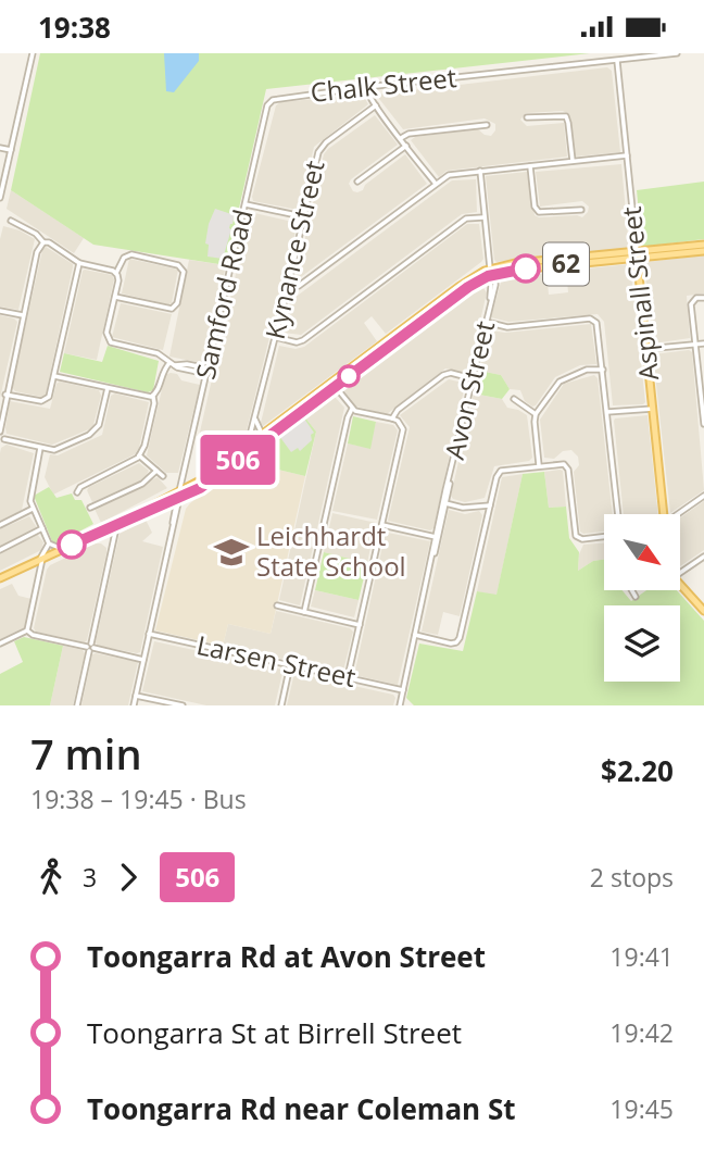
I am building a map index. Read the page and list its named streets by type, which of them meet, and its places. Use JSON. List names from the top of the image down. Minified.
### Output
{"streets":{"main road":["62","Aspinall Street"],"street":["Chalk Street","Kynance Street","Samford Road","Avon Street","Larsen Street"]},"crossings":[["Chalk Street","Aspinall Street"],["Chalk Street","Samford Road"],["Kynance Street","62"],["62","Aspinall Street"],["62","Samford Road"],["62","Avon Street"],["Samford Road","Larsen Street"],["Avon Street","Larsen Street"]],"places":{"school or university":["Leichhardt State School"]},"lines":["bus line 506"],"north":"bottom right","page":{"status":"19:38","on_map":"506","heading":["7 min","19:38 – 19:45 · Bus","$2.20"],"legs":["3","506","2 stops"],"list":[{"name":"Toongarra Rd at Avon Street","value":"19:41"},{"name":"Toongarra St at Birrell Street","value":"19:42"},{"name":"Toongarra Rd near Coleman St","value":"19:45"}]}}
